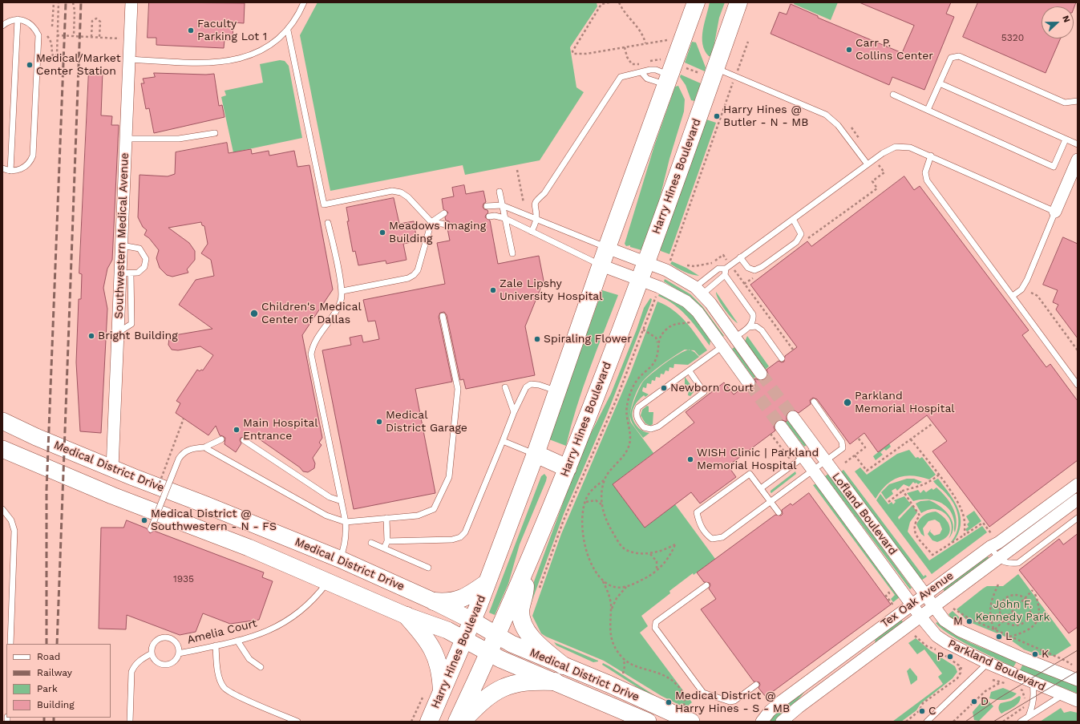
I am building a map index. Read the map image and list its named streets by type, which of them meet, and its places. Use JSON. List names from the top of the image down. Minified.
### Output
{"streets":{"main road":["Harry Hines Boulevard","Medical District Drive"],"street":["Southwestern Medical Avenue","Lofland Boulevard","Tex Oak Avenue","Parkland Boulevard"],"lane":["Amelia Court"]},"crossings":[["Harry Hines Boulevard","Medical District Drive"],["Southwestern Medical Avenue","Medical District Drive"],["Medical District Drive","Amelia Court"],["Lofland Boulevard","Tex Oak Avenue"],["Lofland Boulevard","Parkland Boulevard"],["Tex Oak Avenue","Parkland Boulevard"]],"parks":["John F. Kennedy Park"],"places":["Faculty Parking Lot 1","Carr P. Collins Center","Medical/Market Center Station","Harry Hines @ Butler - N - MB","Meadows Imaging Building","Zale Lipshy University Hospital","Children's Medical Center of Dallas","Bright Building","Spiraling Flower","Newborn Court","Parkland Memorial Hospital","Medical District Garage","Main Hospital Entrance","WISH Clinic | Parkland Memorial Hospital","Medical District @ Southwestern - N - FS","M","L","K","P","D","Medical District @ Harry Hines - S - MB","C"],"house_numbers":["5320","1935"],"legend":["Road","Railway","Park","Building"],"north":"right"}
